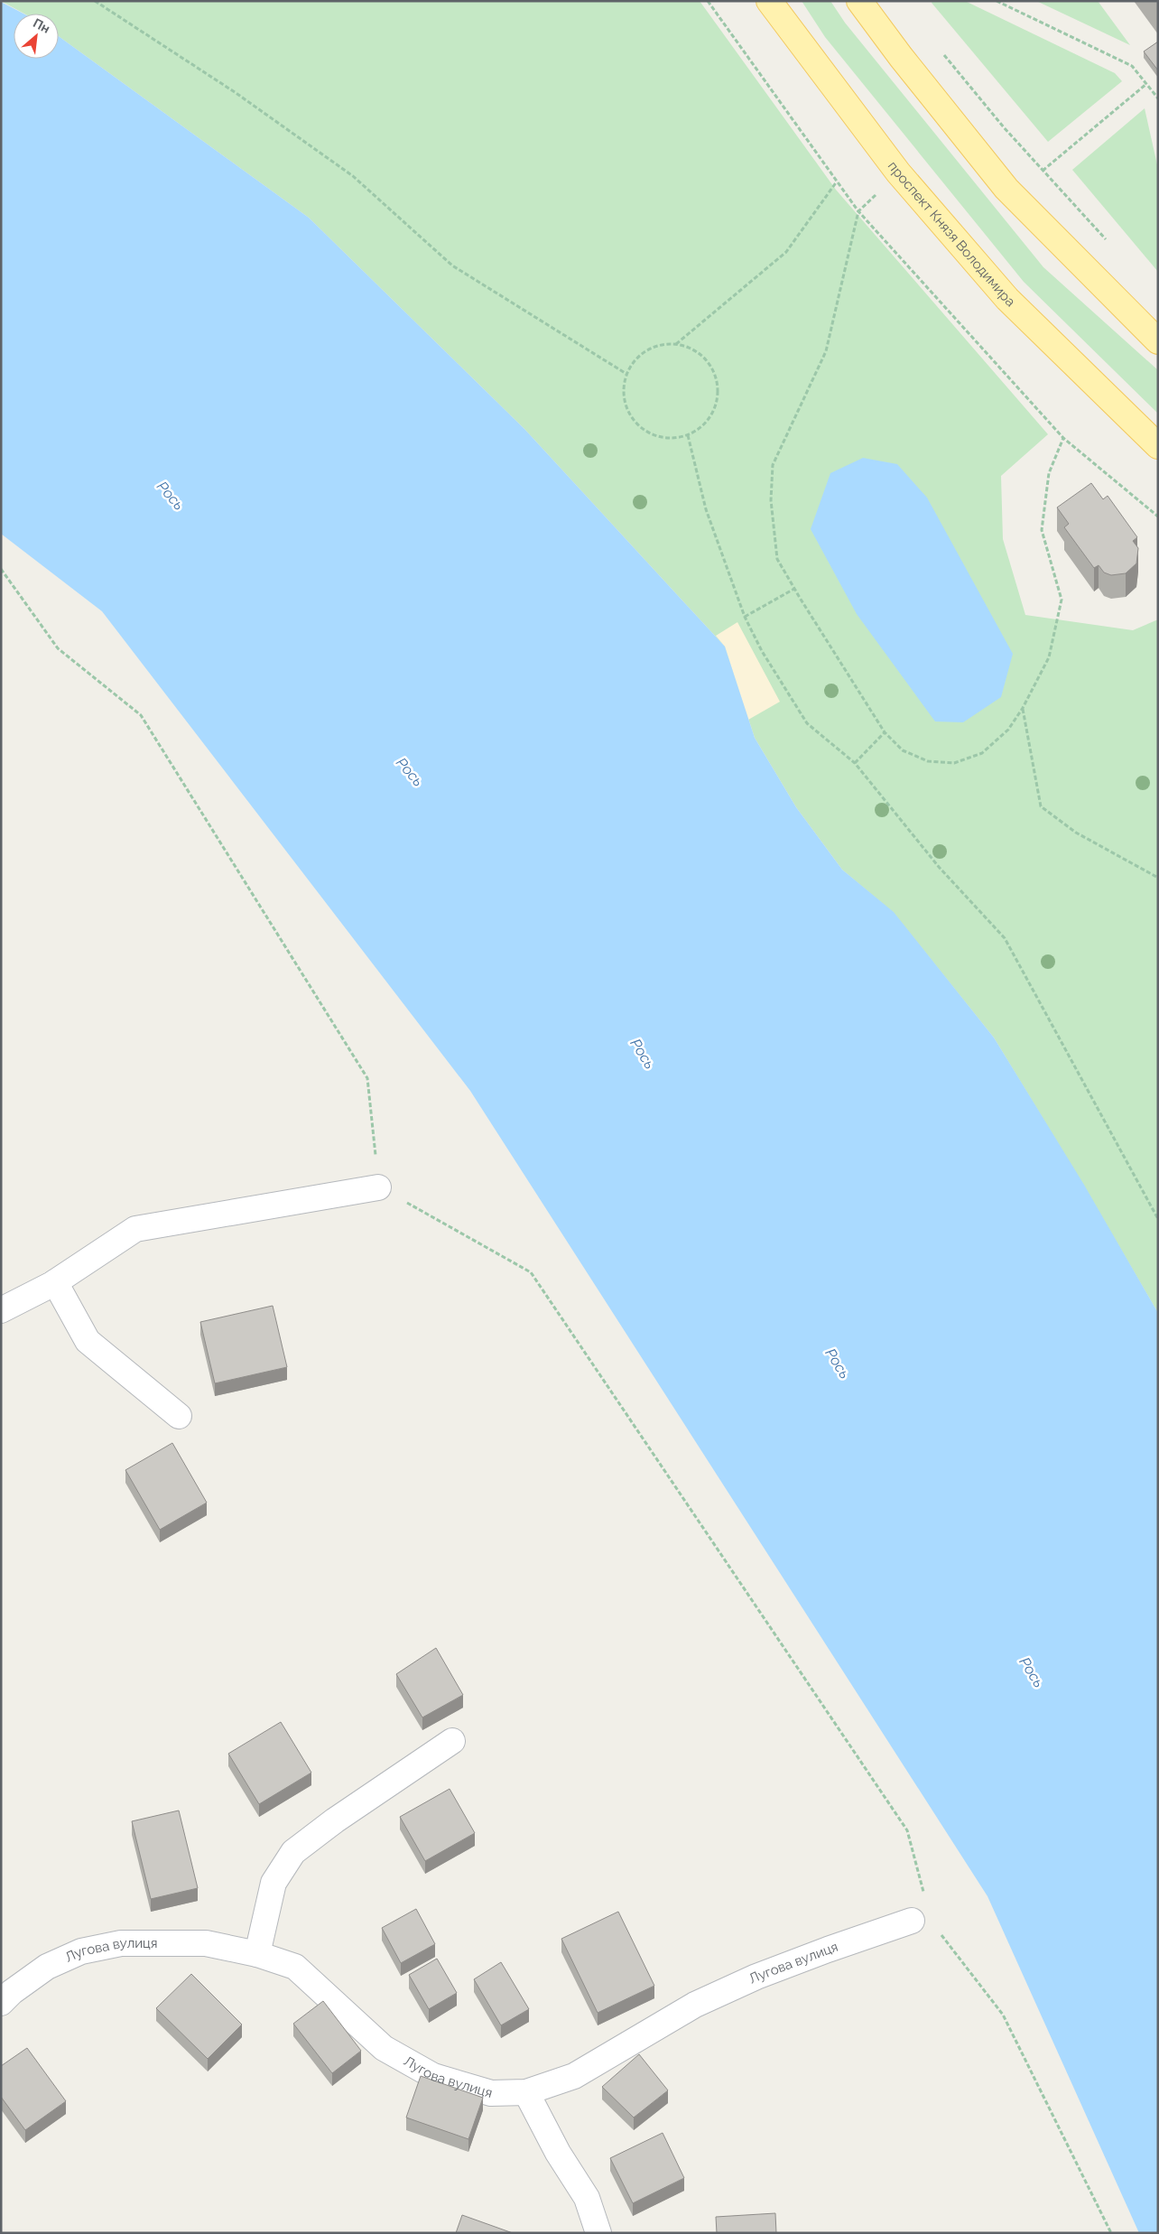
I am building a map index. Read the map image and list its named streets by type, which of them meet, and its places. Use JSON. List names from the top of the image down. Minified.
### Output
{"streets":{"main road":["проспект Князя Володимира"],"street":["Лугова вулиця"]},"water":["Рось"],"north":"top right"}
